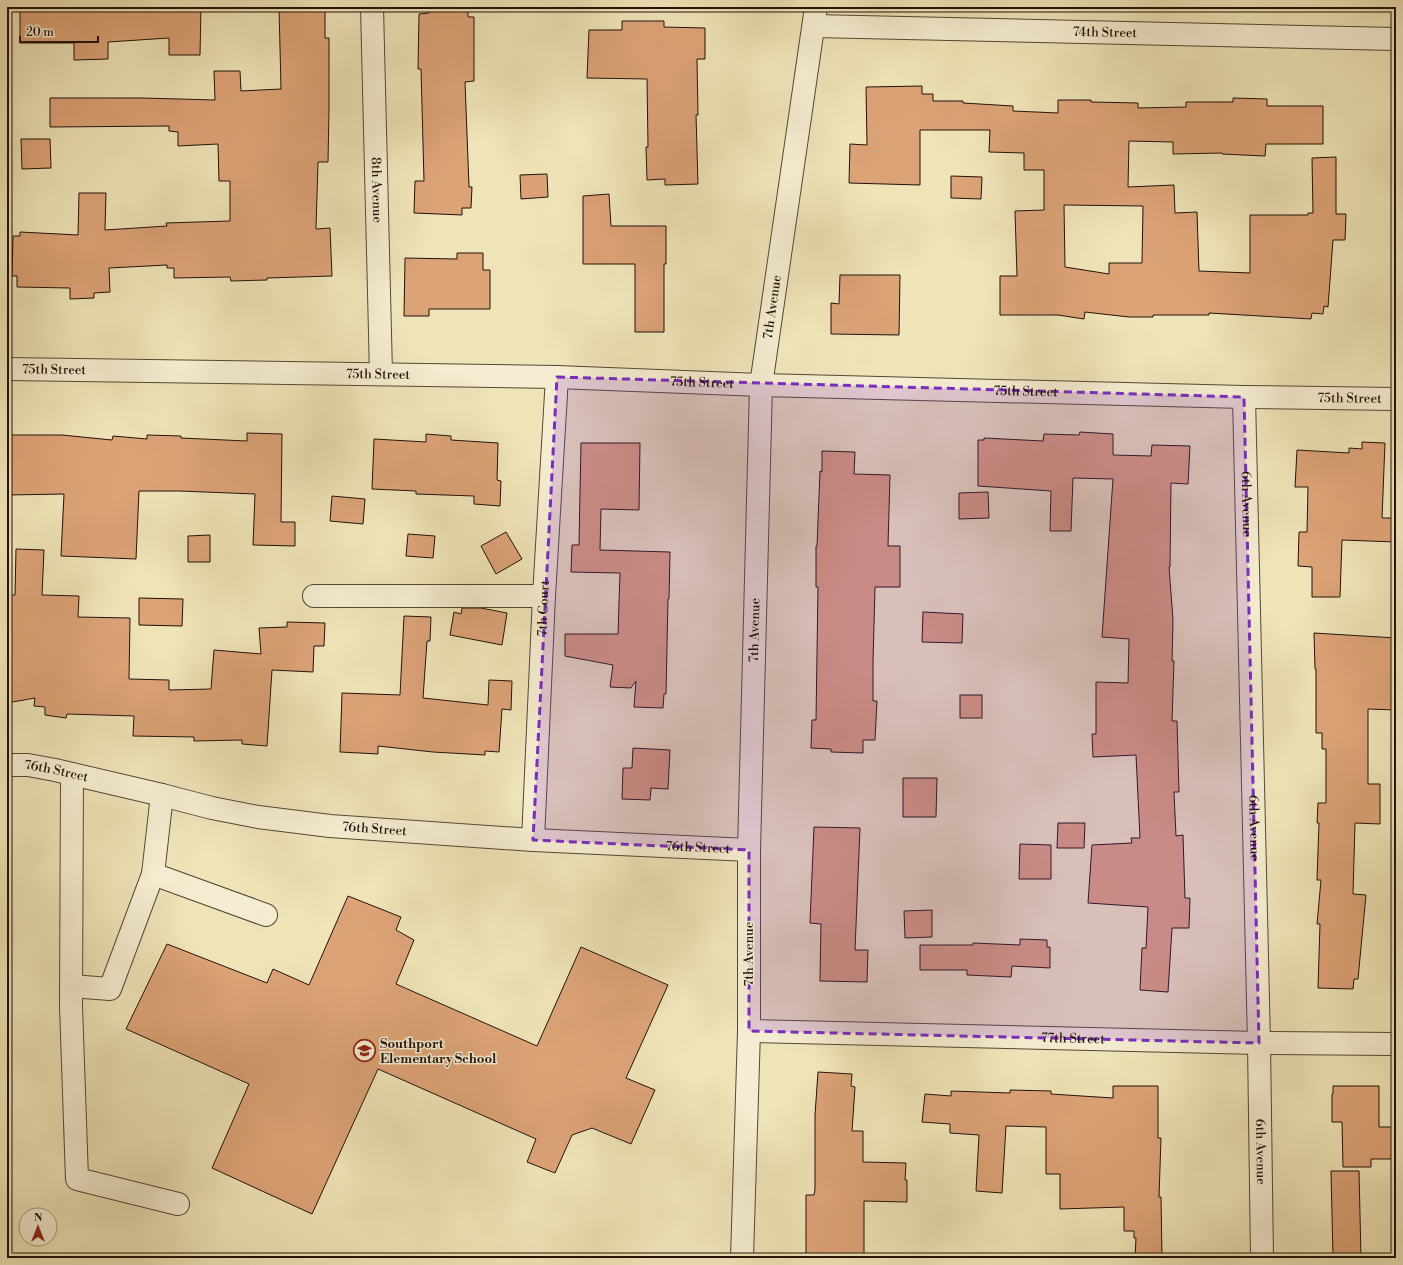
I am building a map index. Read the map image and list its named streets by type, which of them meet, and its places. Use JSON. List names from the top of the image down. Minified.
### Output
{"streets":{"street":["74th Street","8th Avenue","7th Avenue","75th Street","6th Avenue","7th Court","76th Street","77th Street"]},"crossings":[["74th Street","7th Avenue"],["8th Avenue","75th Street"],["7th Avenue","75th Street"],["7th Avenue","76th Street"],["7th Avenue","77th Street"],["75th Street","6th Avenue"],["75th Street","7th Court"],["6th Avenue","77th Street"],["7th Court","76th Street"]],"places":{"school or university":["Southport Elementary School"]},"scale_bar":"20 m","north":"top"}
